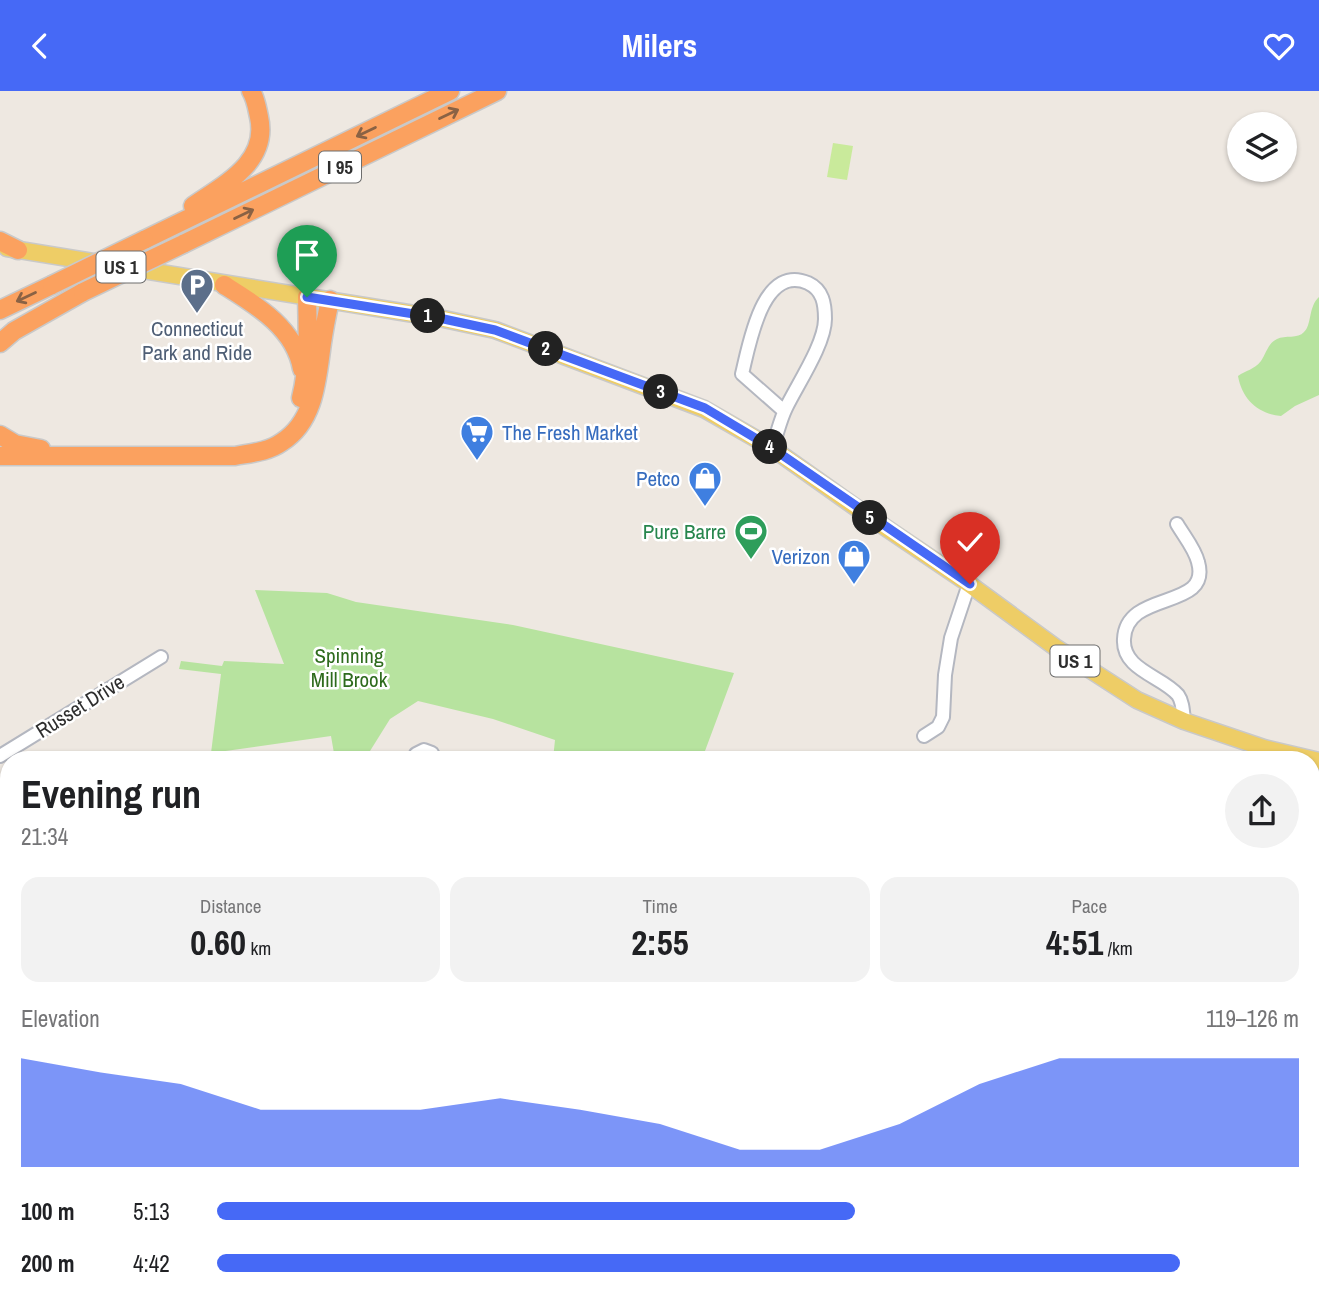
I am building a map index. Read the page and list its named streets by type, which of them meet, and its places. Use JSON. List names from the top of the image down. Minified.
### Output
{"streets":{"highway":["I 95"],"main road":["US 1"],"street":["Russet Drive"]},"parks":["Spinning Mill Brook"],"places":{"parking":["Connecticut Park and Ride"],"supermarket":["The Fresh Market"],"shop":["Petco","Verizon"],"sports":["Pure Barre"]},"page":{"header":"Milers","pins":["1","2","3","4","5"],"heading":["Evening run","21:34"],"stats":[["Distance","0.60 km"],["Time","2:55"],["Pace","4:51 /km"]],"chart":["Elevation","119–126 m"],"list":[{"name":"100 m","note":"5:13"},{"name":"200 m","note":"4:42"}]}}
